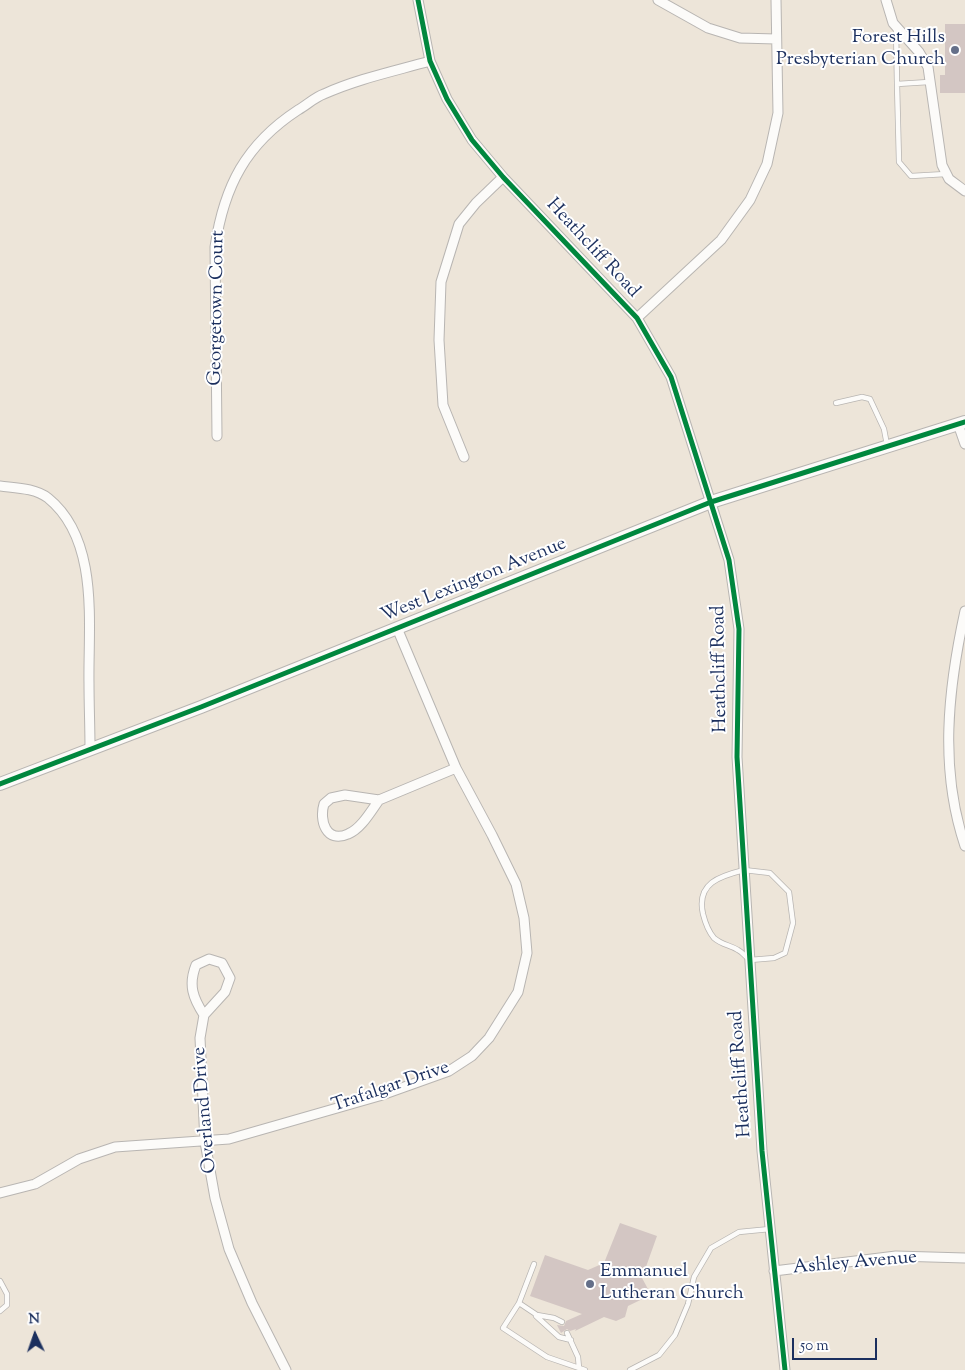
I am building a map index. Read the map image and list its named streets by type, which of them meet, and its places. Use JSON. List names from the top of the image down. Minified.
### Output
{"streets":{"street":["Heathcliff Road","Georgetown Court","West Lexington Avenue","Trafalgar Drive","Overland Drive","Ashley Avenue"]},"crossings":[["Heathcliff Road","Georgetown Court"],["Heathcliff Road","West Lexington Avenue"],["Heathcliff Road","Ashley Avenue"],["West Lexington Avenue","Trafalgar Drive"],["Trafalgar Drive","Overland Drive"]],"places":["Forest Hills Presbyterian Church","Emmanuel Lutheran Church"],"scale_bar":"50 m","north":"top"}
